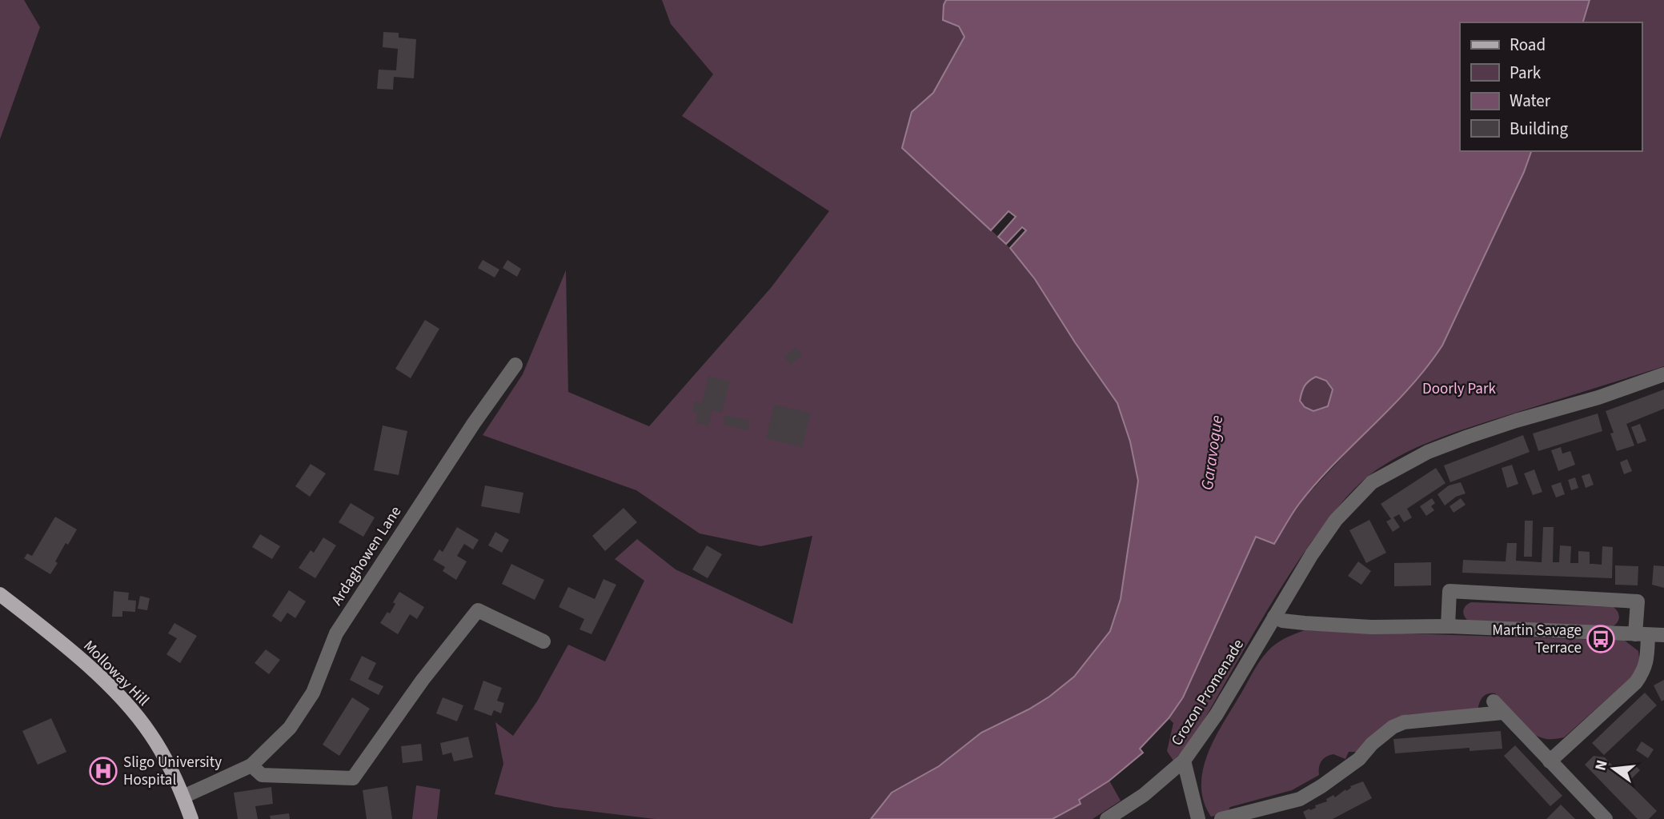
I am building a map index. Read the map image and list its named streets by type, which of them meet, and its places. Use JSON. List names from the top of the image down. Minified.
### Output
{"streets":{"main road":["Molloway Hill"],"street":["Ardaghowen Lane","Crozon Promenade"]},"crossings":[["Ardaghowen Lane","Molloway Hill"]],"water":["Garavogue"],"parks":["Doorly Park"],"places":{"bus stop":["Martin Savage Terrace"],"hospital":["Sligo University Hospital"]},"legend":["Road","Park","Water","Building"],"north":"left"}
